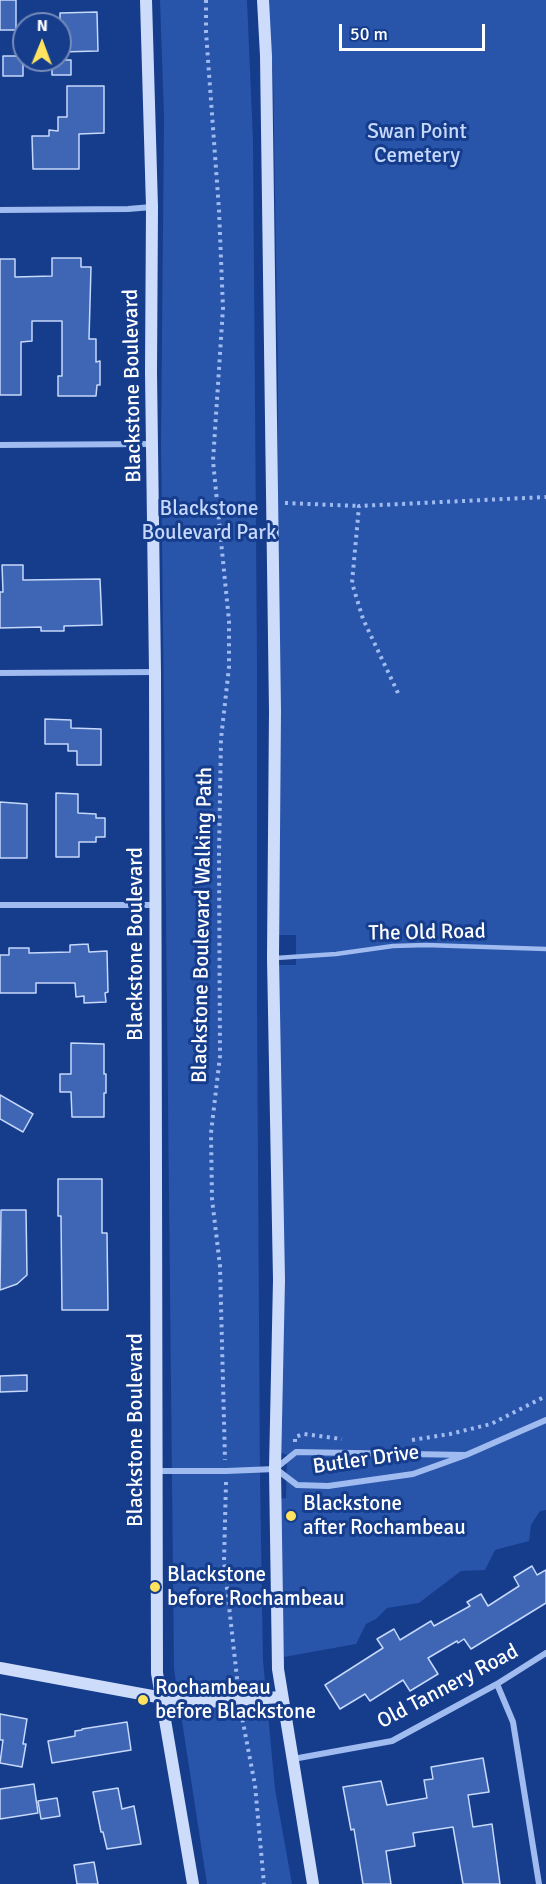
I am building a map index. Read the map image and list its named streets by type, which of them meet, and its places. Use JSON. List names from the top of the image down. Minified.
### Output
{"streets":{"main road":["Blackstone Boulevard"],"street":["Butler Drive","Old Tannery Road"],"lane":["The Old Road"],"path":["Blackstone Boulevard Walking Path"]},"parks":["Swan Point Cemetery","Blackstone Boulevard Park"],"places":["Blackstone after Rochambeau","Blackstone before Rochambeau","Rochambeau before Blackstone"],"scale_bar":"50 m","north":"top"}
